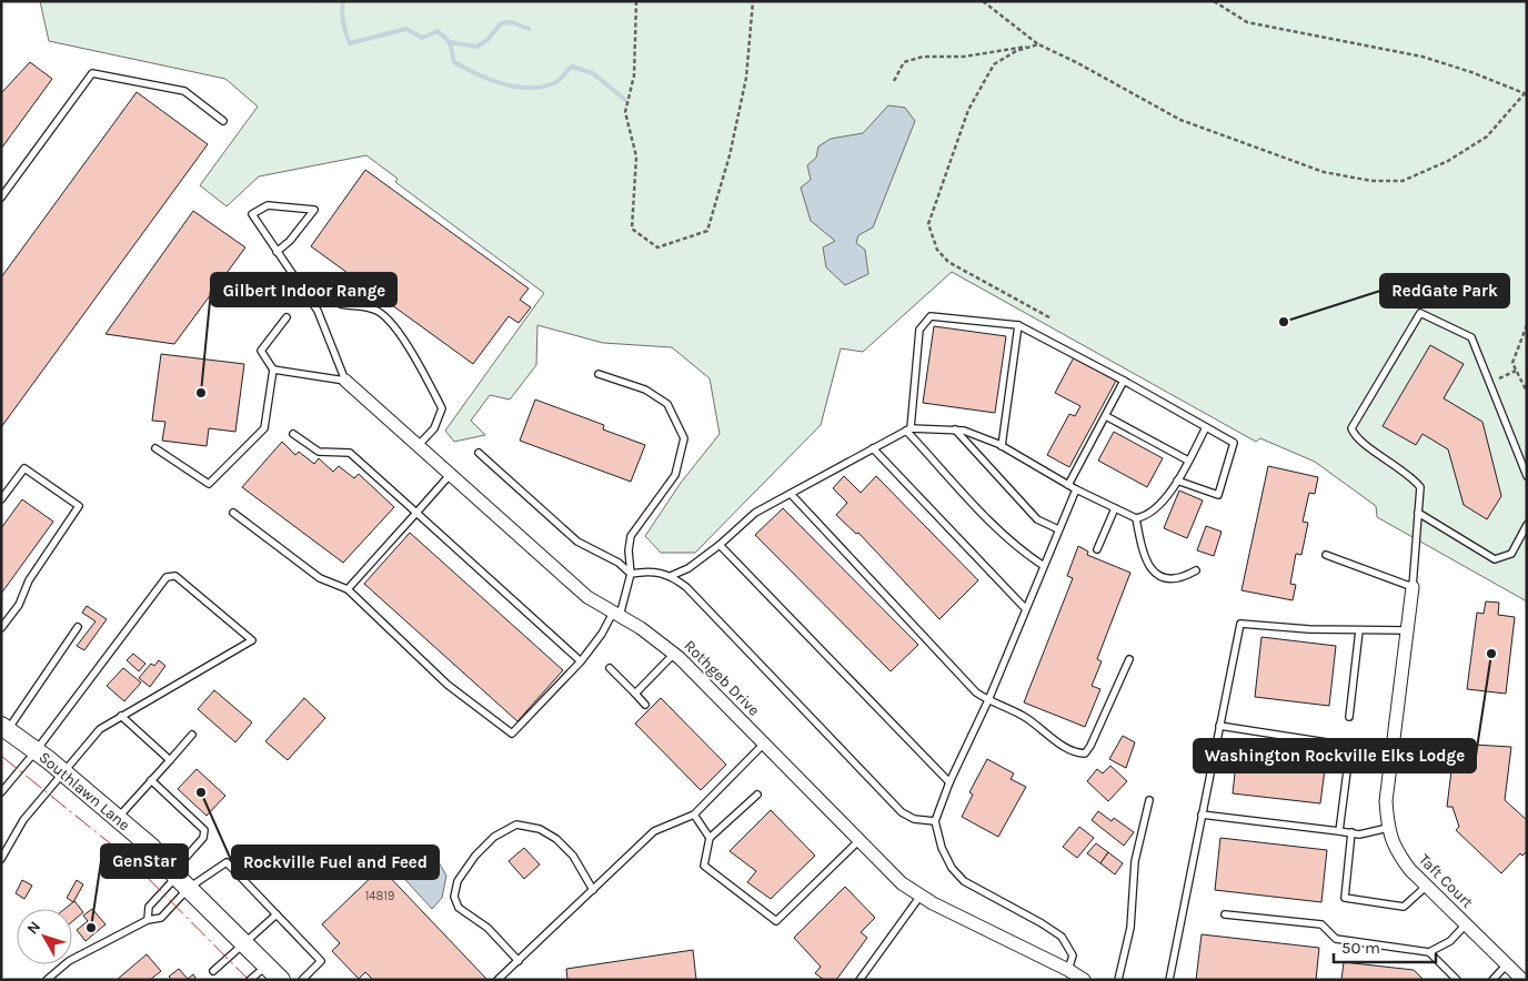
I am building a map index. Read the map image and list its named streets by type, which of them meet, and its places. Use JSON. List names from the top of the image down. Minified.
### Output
{"streets":{"street":["Rothgeb Drive","Southlawn Lane","Taft Court"]},"places":["RedGate Park","Gilbert Indoor Range","Washington Rockville Elks Lodge","Rockville Fuel and Feed","GenStar"],"house_numbers":["14819"],"scale_bar":"50 m","north":"top left"}
